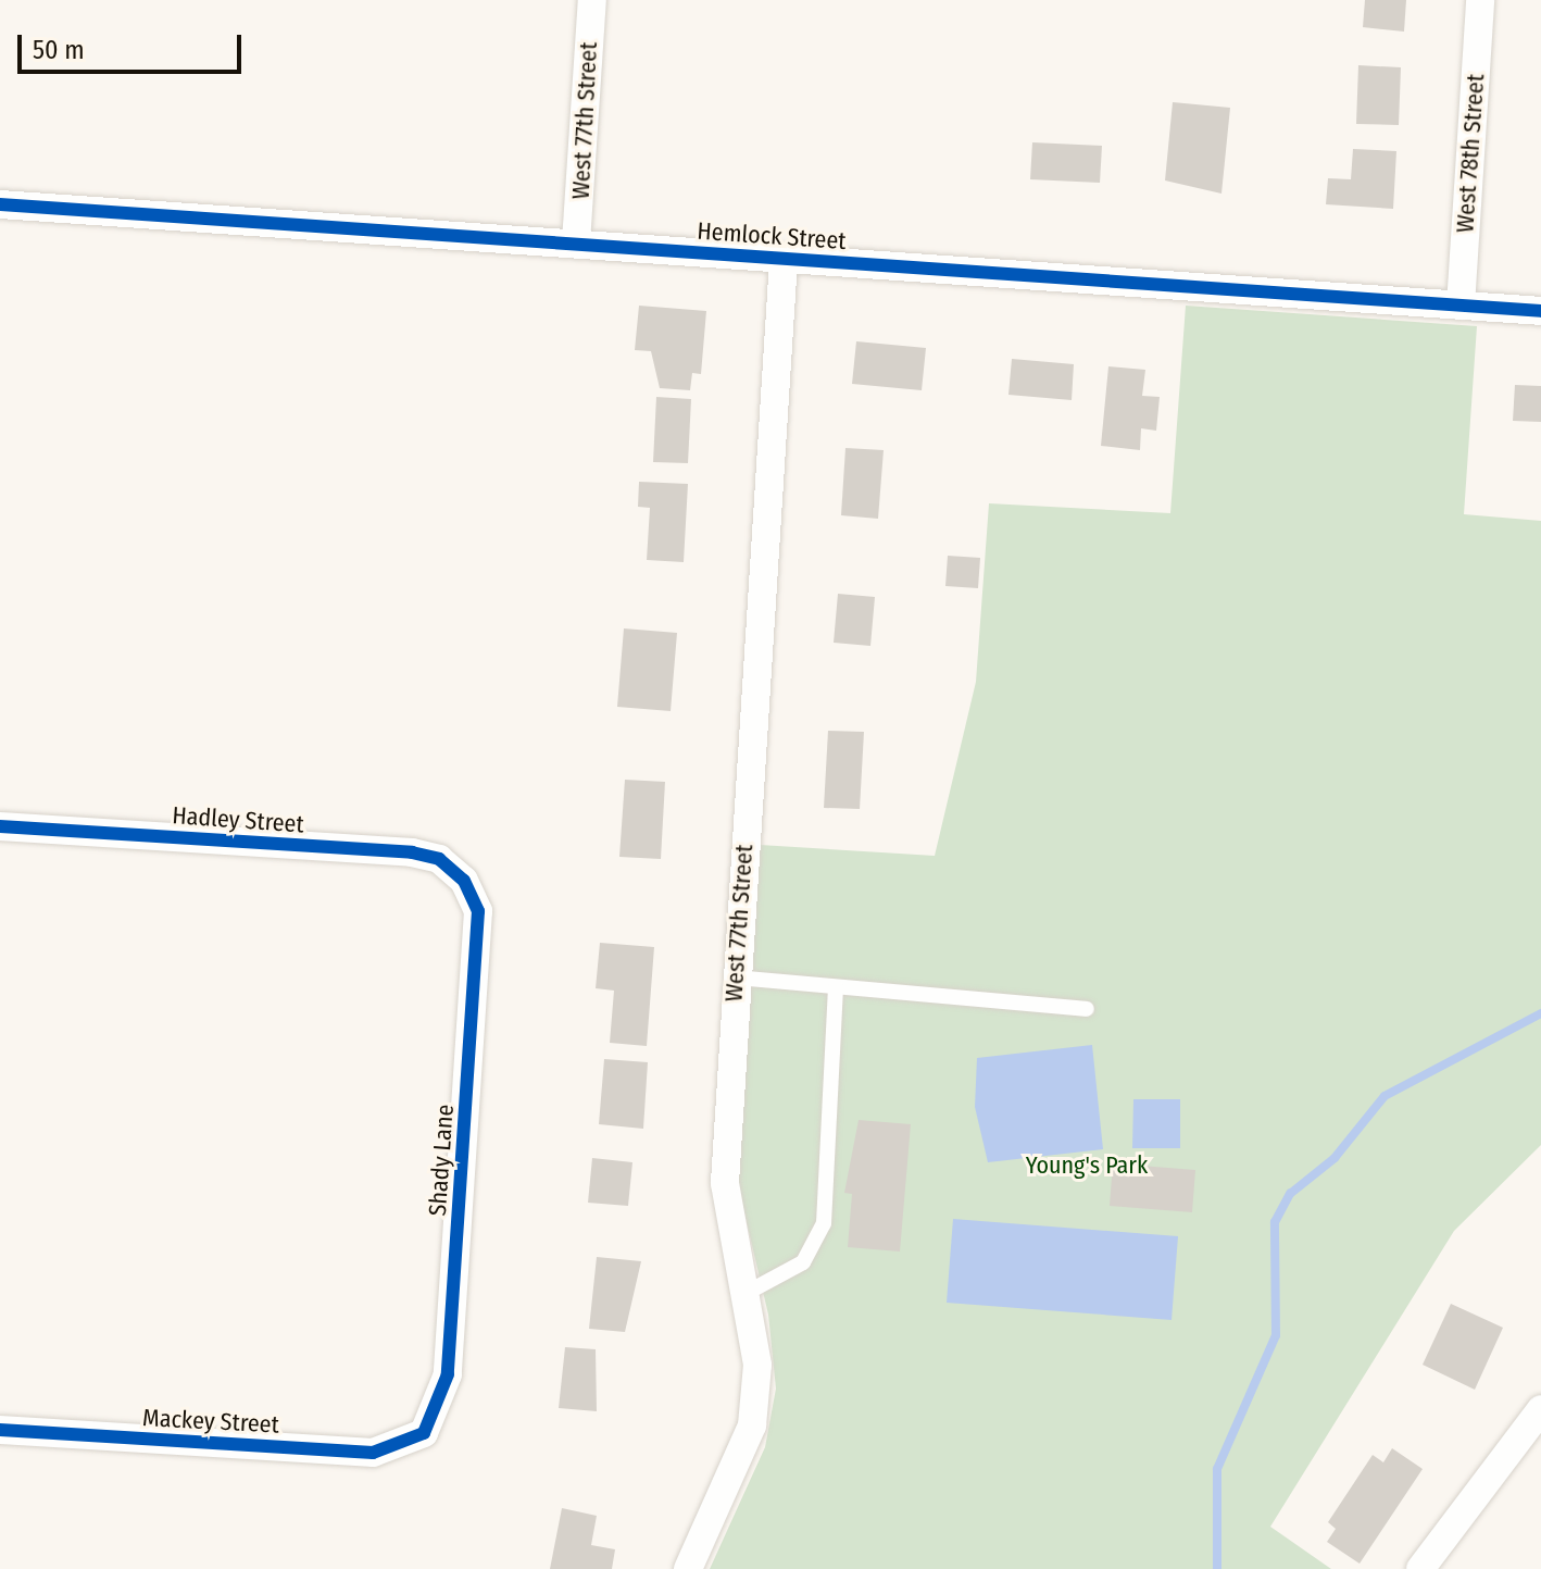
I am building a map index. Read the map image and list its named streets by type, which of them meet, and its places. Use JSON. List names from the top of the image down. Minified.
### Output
{"streets":{"street":["West 77th Street","West 78th Street","Hemlock Street","Hadley Street","Shady Lane","Mackey Street"]},"crossings":[["West 77th Street","Hemlock Street"],["West 78th Street","Hemlock Street"],["Hadley Street","Shady Lane"],["Shady Lane","Mackey Street"]],"parks":["Young's Park"],"scale_bar":"50 m"}
